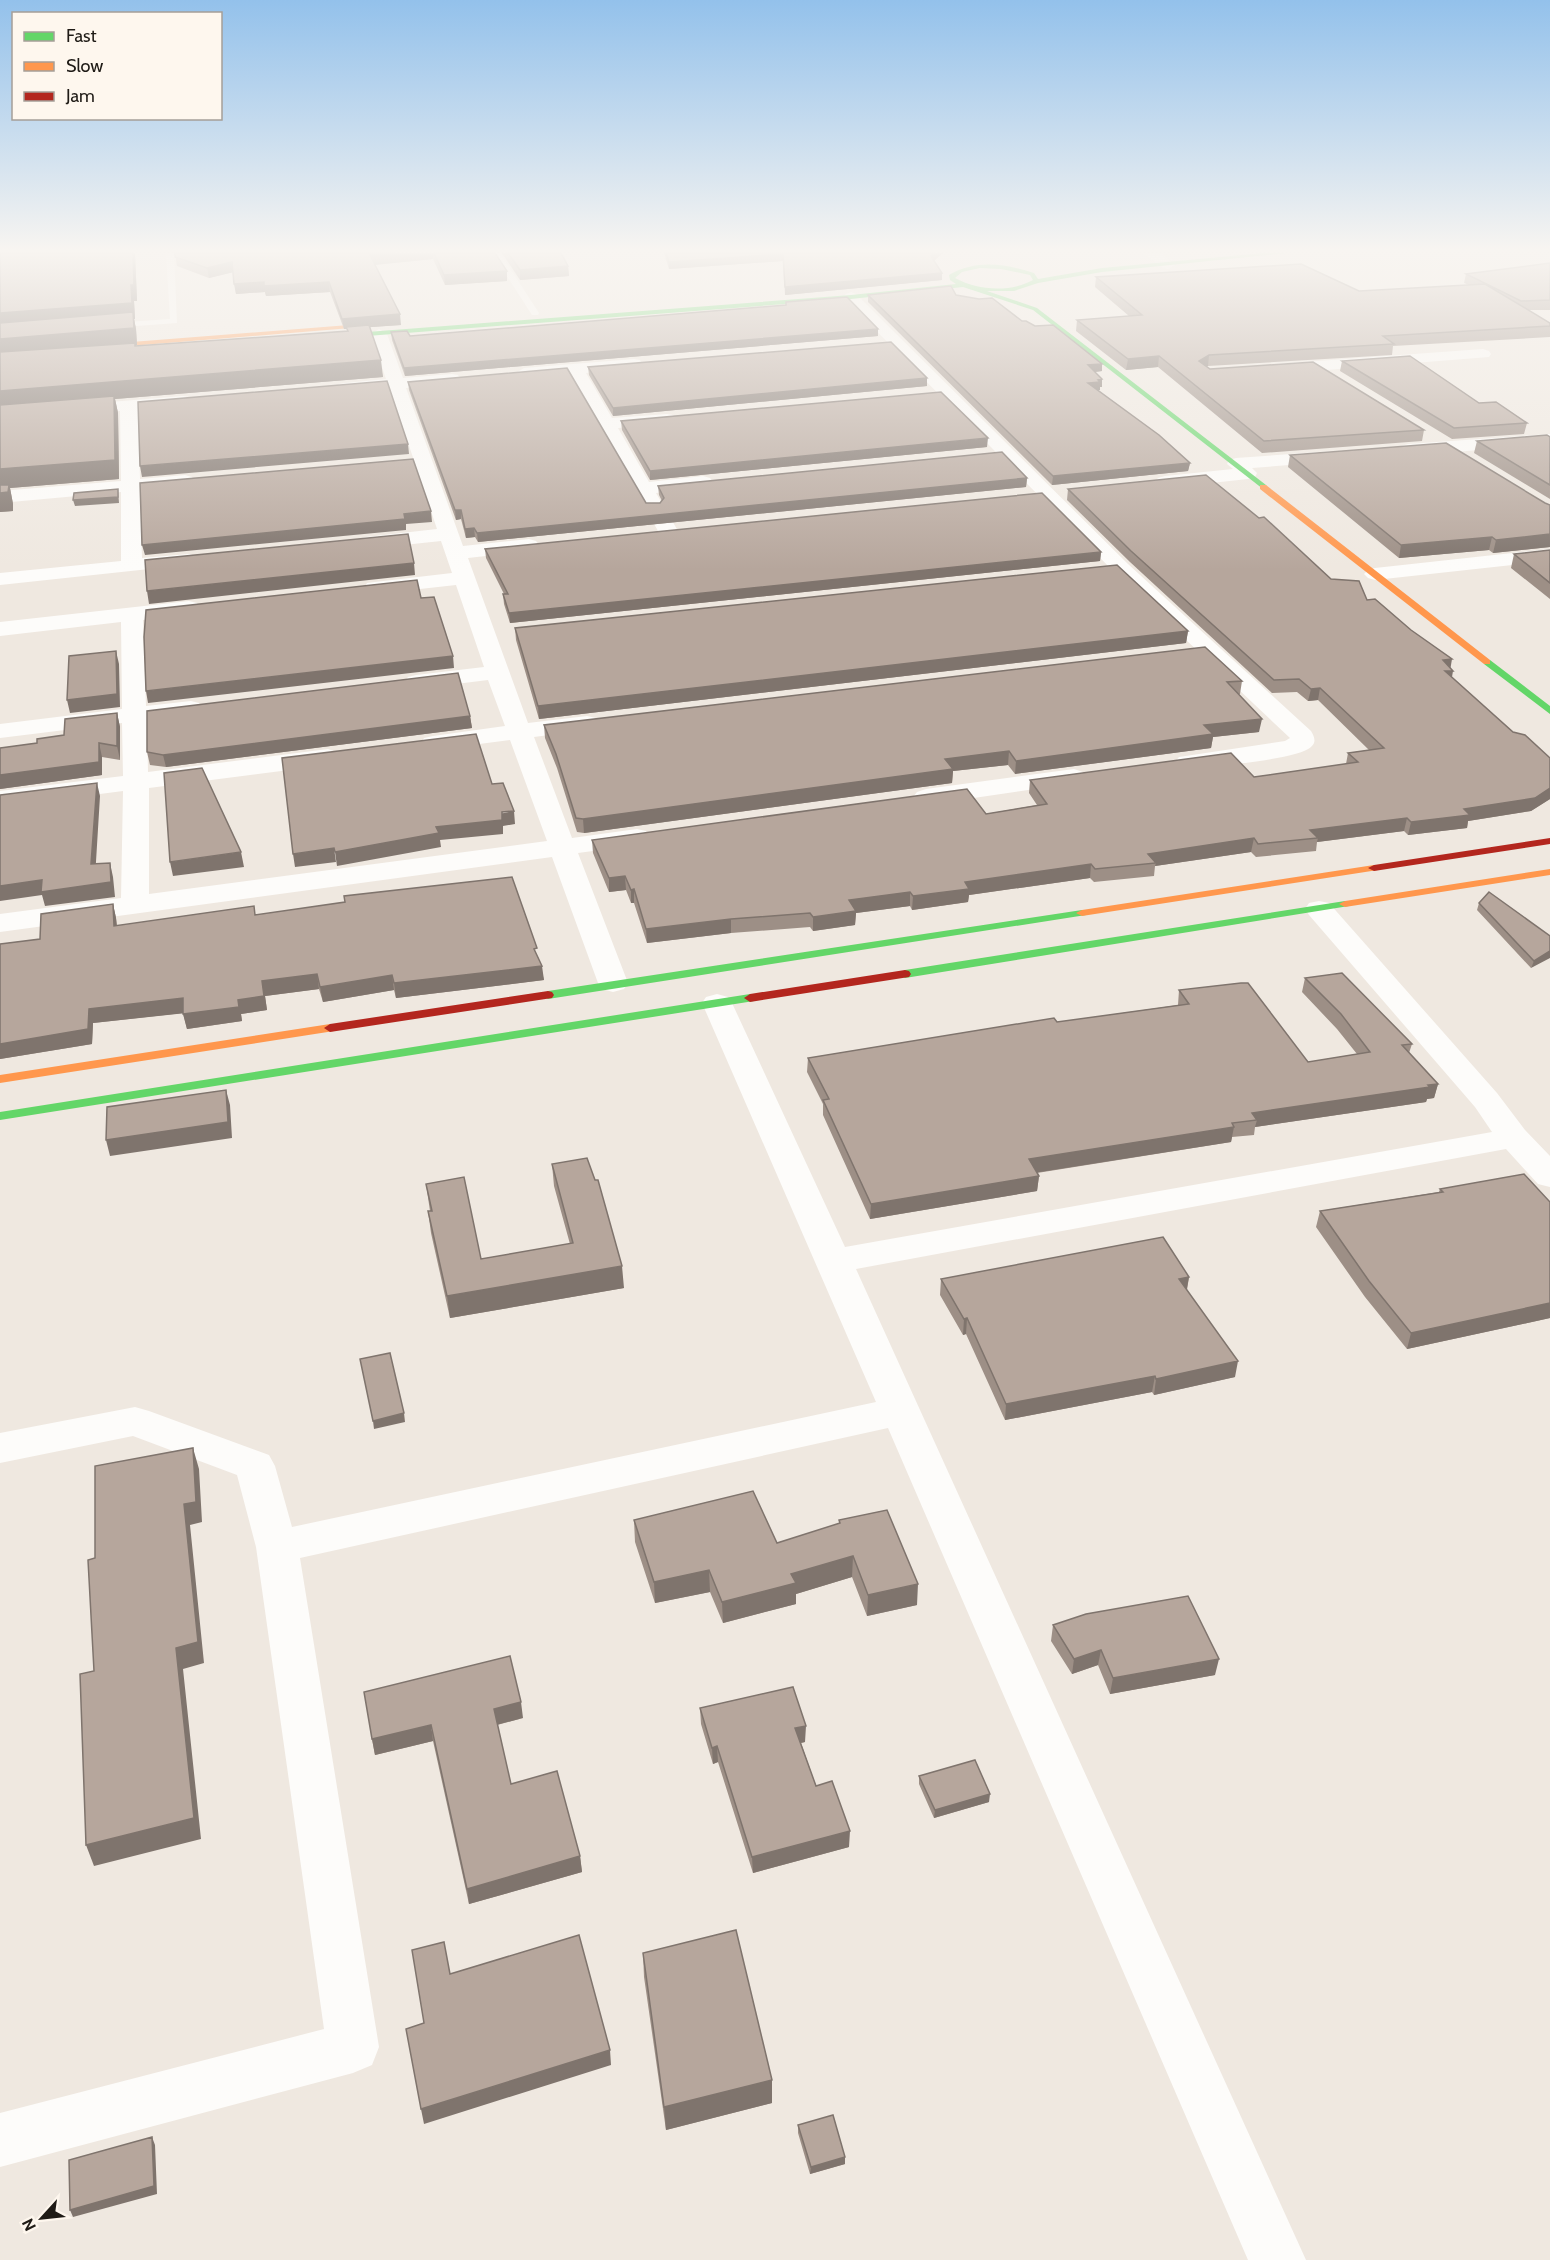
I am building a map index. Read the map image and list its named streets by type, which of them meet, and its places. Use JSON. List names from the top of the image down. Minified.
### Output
{"legend":["Fast","Slow","Jam"],"north":"bottom left"}
